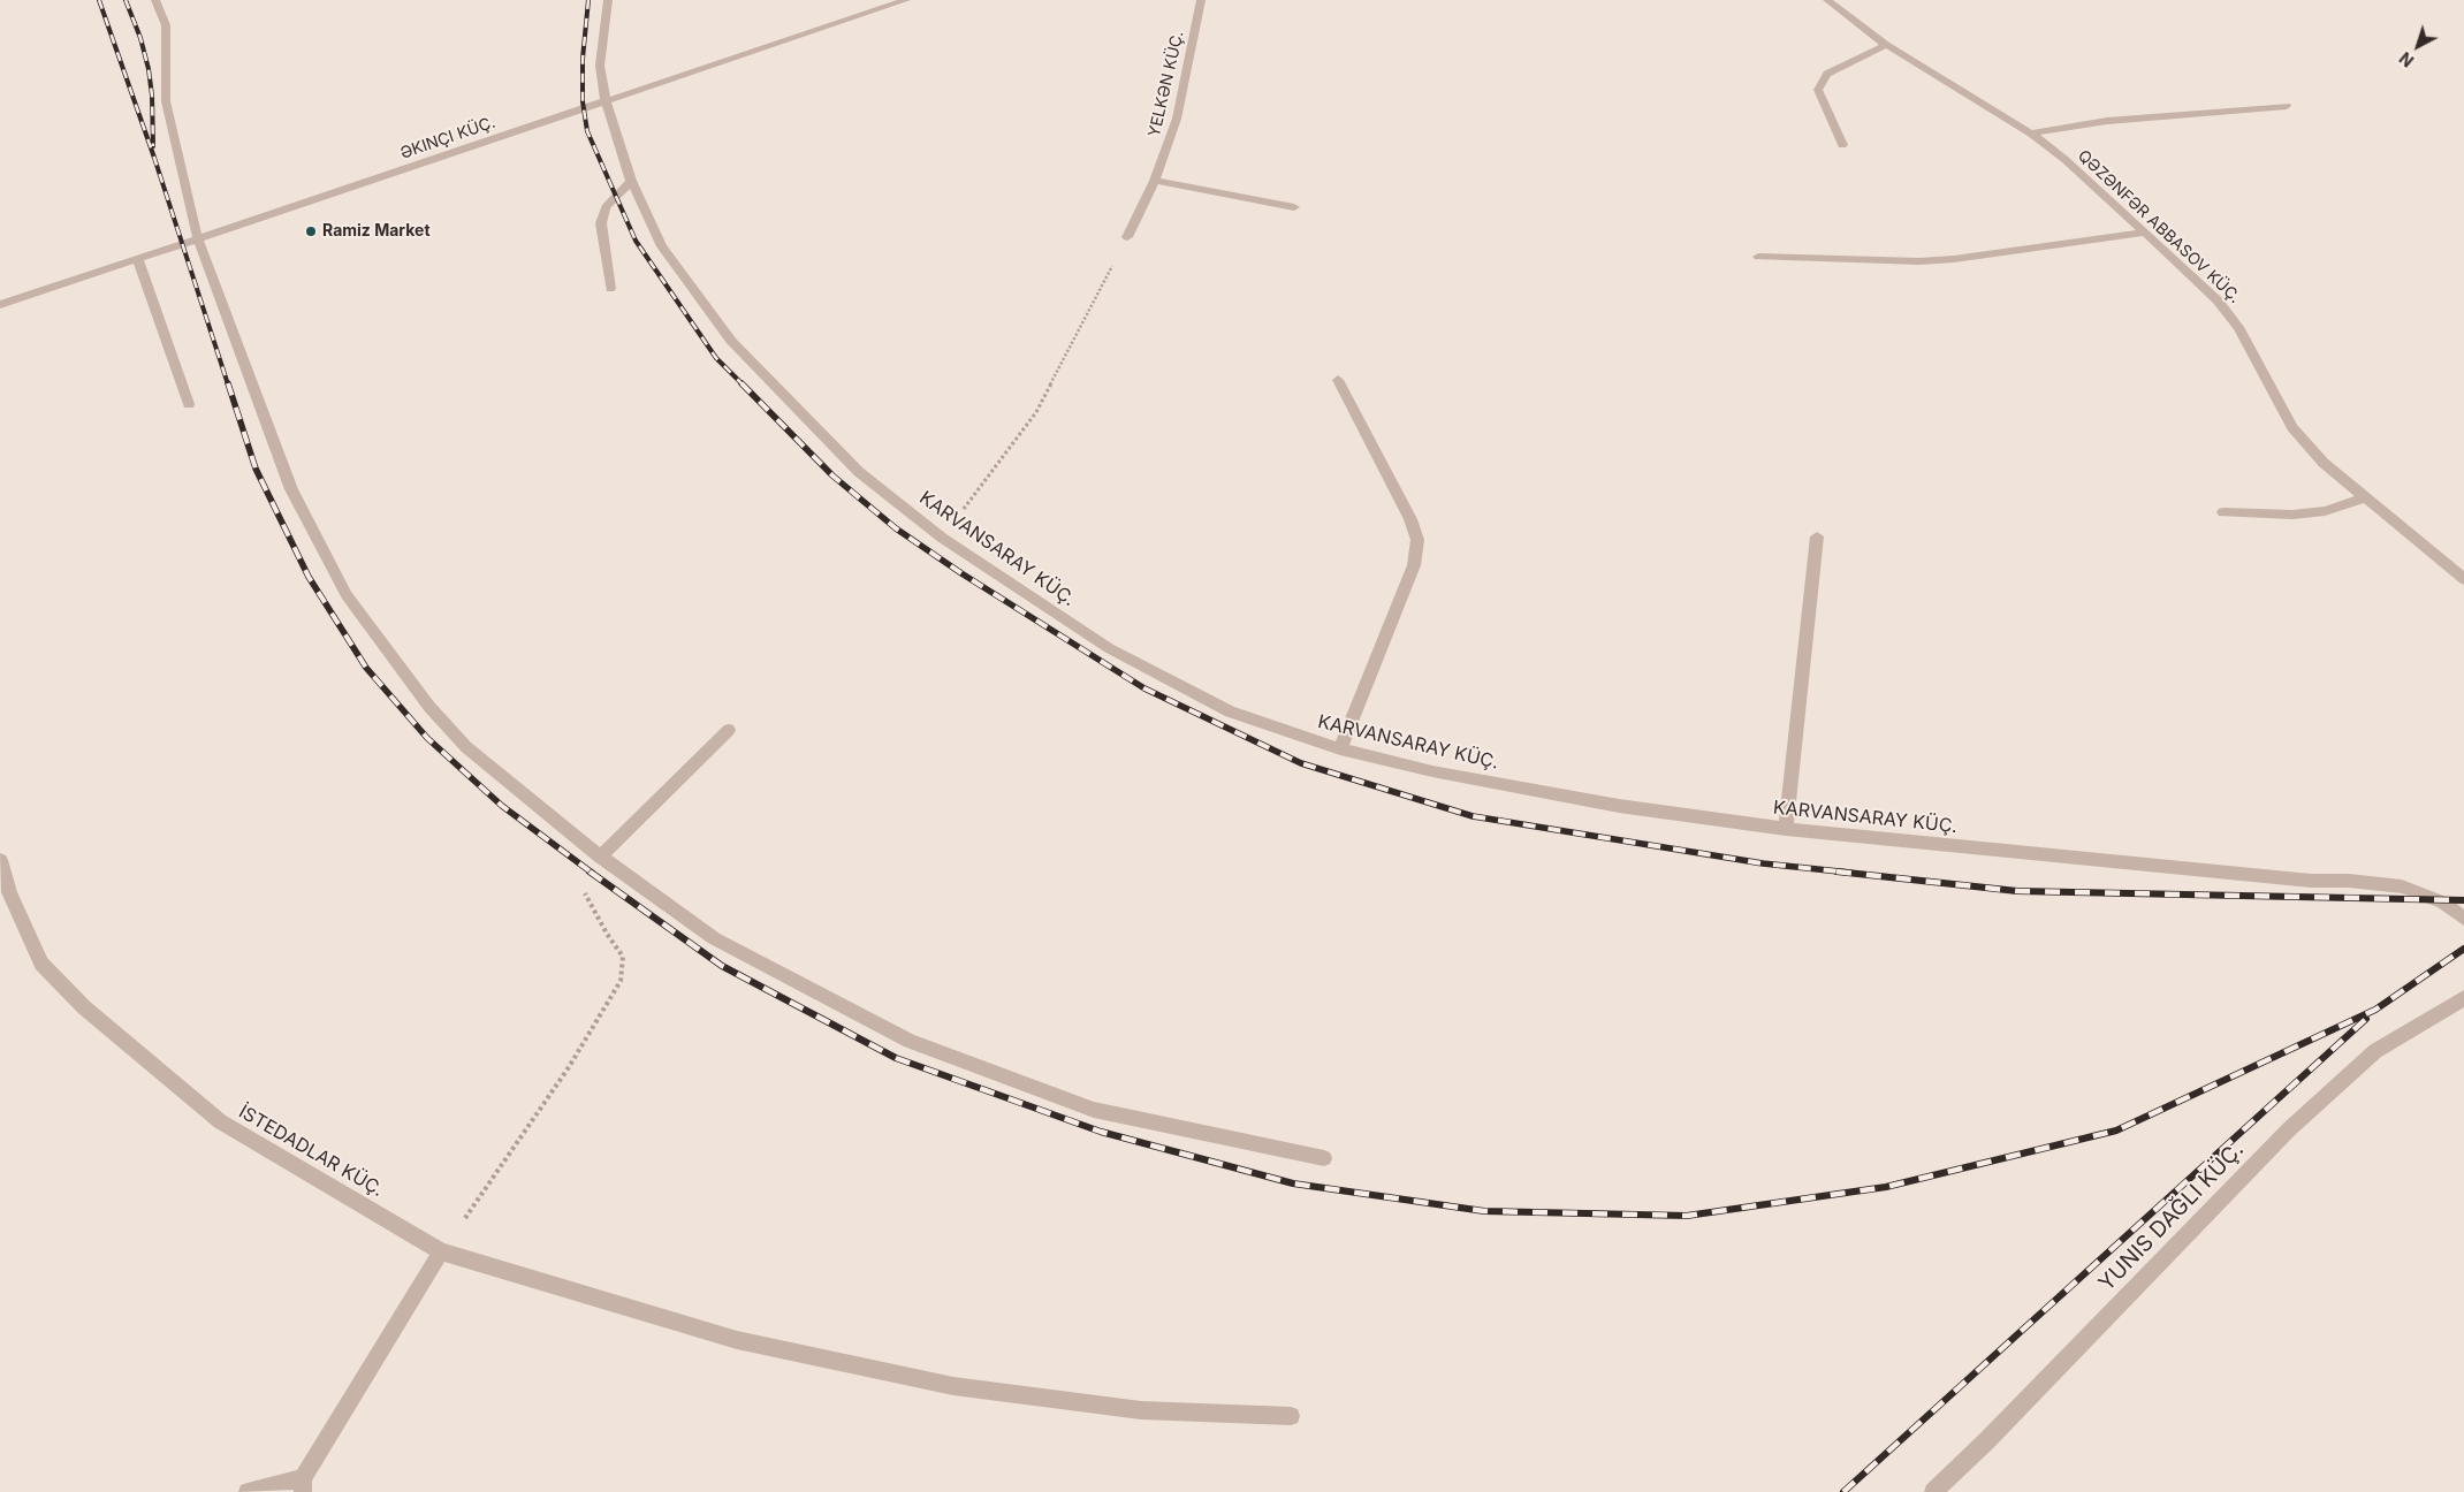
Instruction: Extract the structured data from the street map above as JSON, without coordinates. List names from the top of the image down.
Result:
{
  "streets": {
    "street": [
      "YELKƏN KÜÇ.",
      "ƏKINÇI KÜÇ.",
      "QƏZƏNFƏR ABBASOV KÜÇ.",
      "KARVANSARAY KÜÇ.",
      "İSTEDADLAR KÜÇ."
    ]
  },
  "crossings": [
    ["ƏKINÇI KÜÇ.", "KARVANSARAY KÜÇ."]
  ],
  "places": ["Ramiz Market"],
  "north": "bottom left"
}
